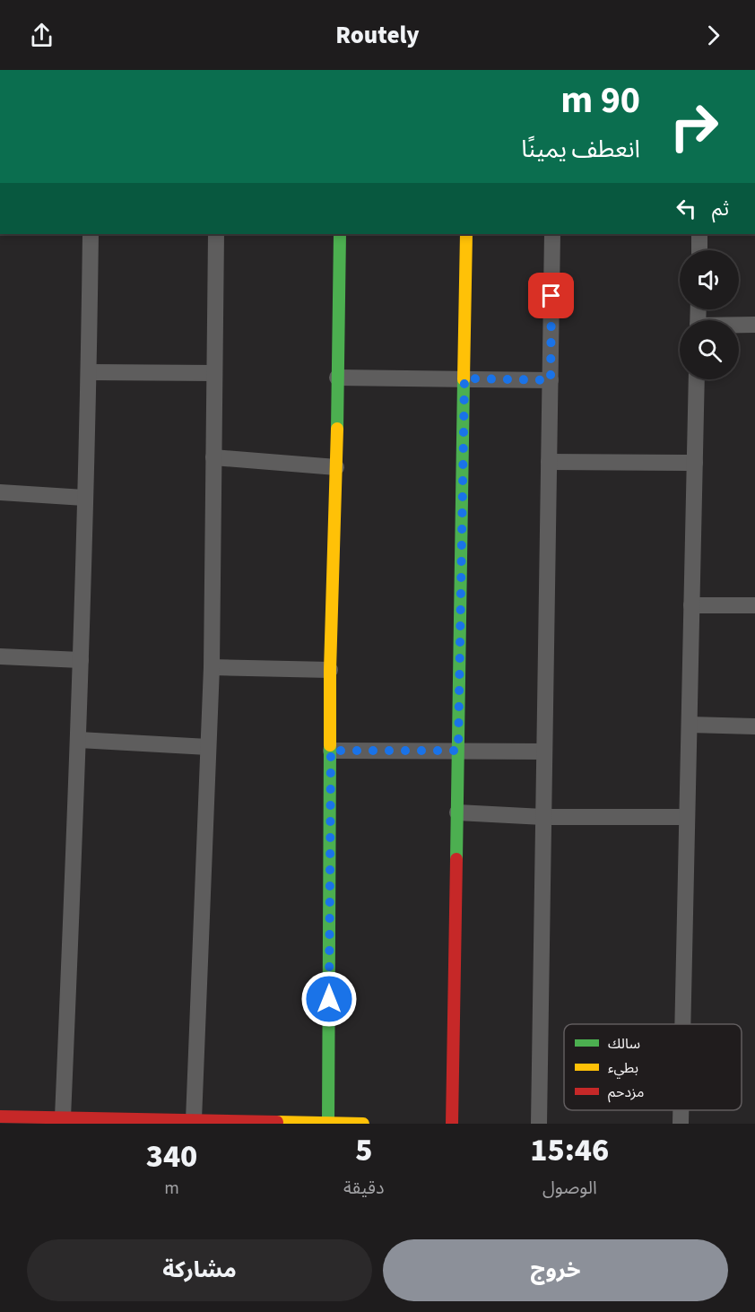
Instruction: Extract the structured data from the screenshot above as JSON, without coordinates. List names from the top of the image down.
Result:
{
  "legend": ["سالك", "بطيء", "مزدحم"],
  "page": {
    "header": "Routely",
    "turn": ["90 m", "انعطف يمينًا"],
    "then": "ثم",
    "eta": [
      "15:46",
      "الوصول",
      "5",
      "دقيقة",
      "340",
      "m"
    ],
    "buttons": ["خروج", "مشاركة"]
  }
}
